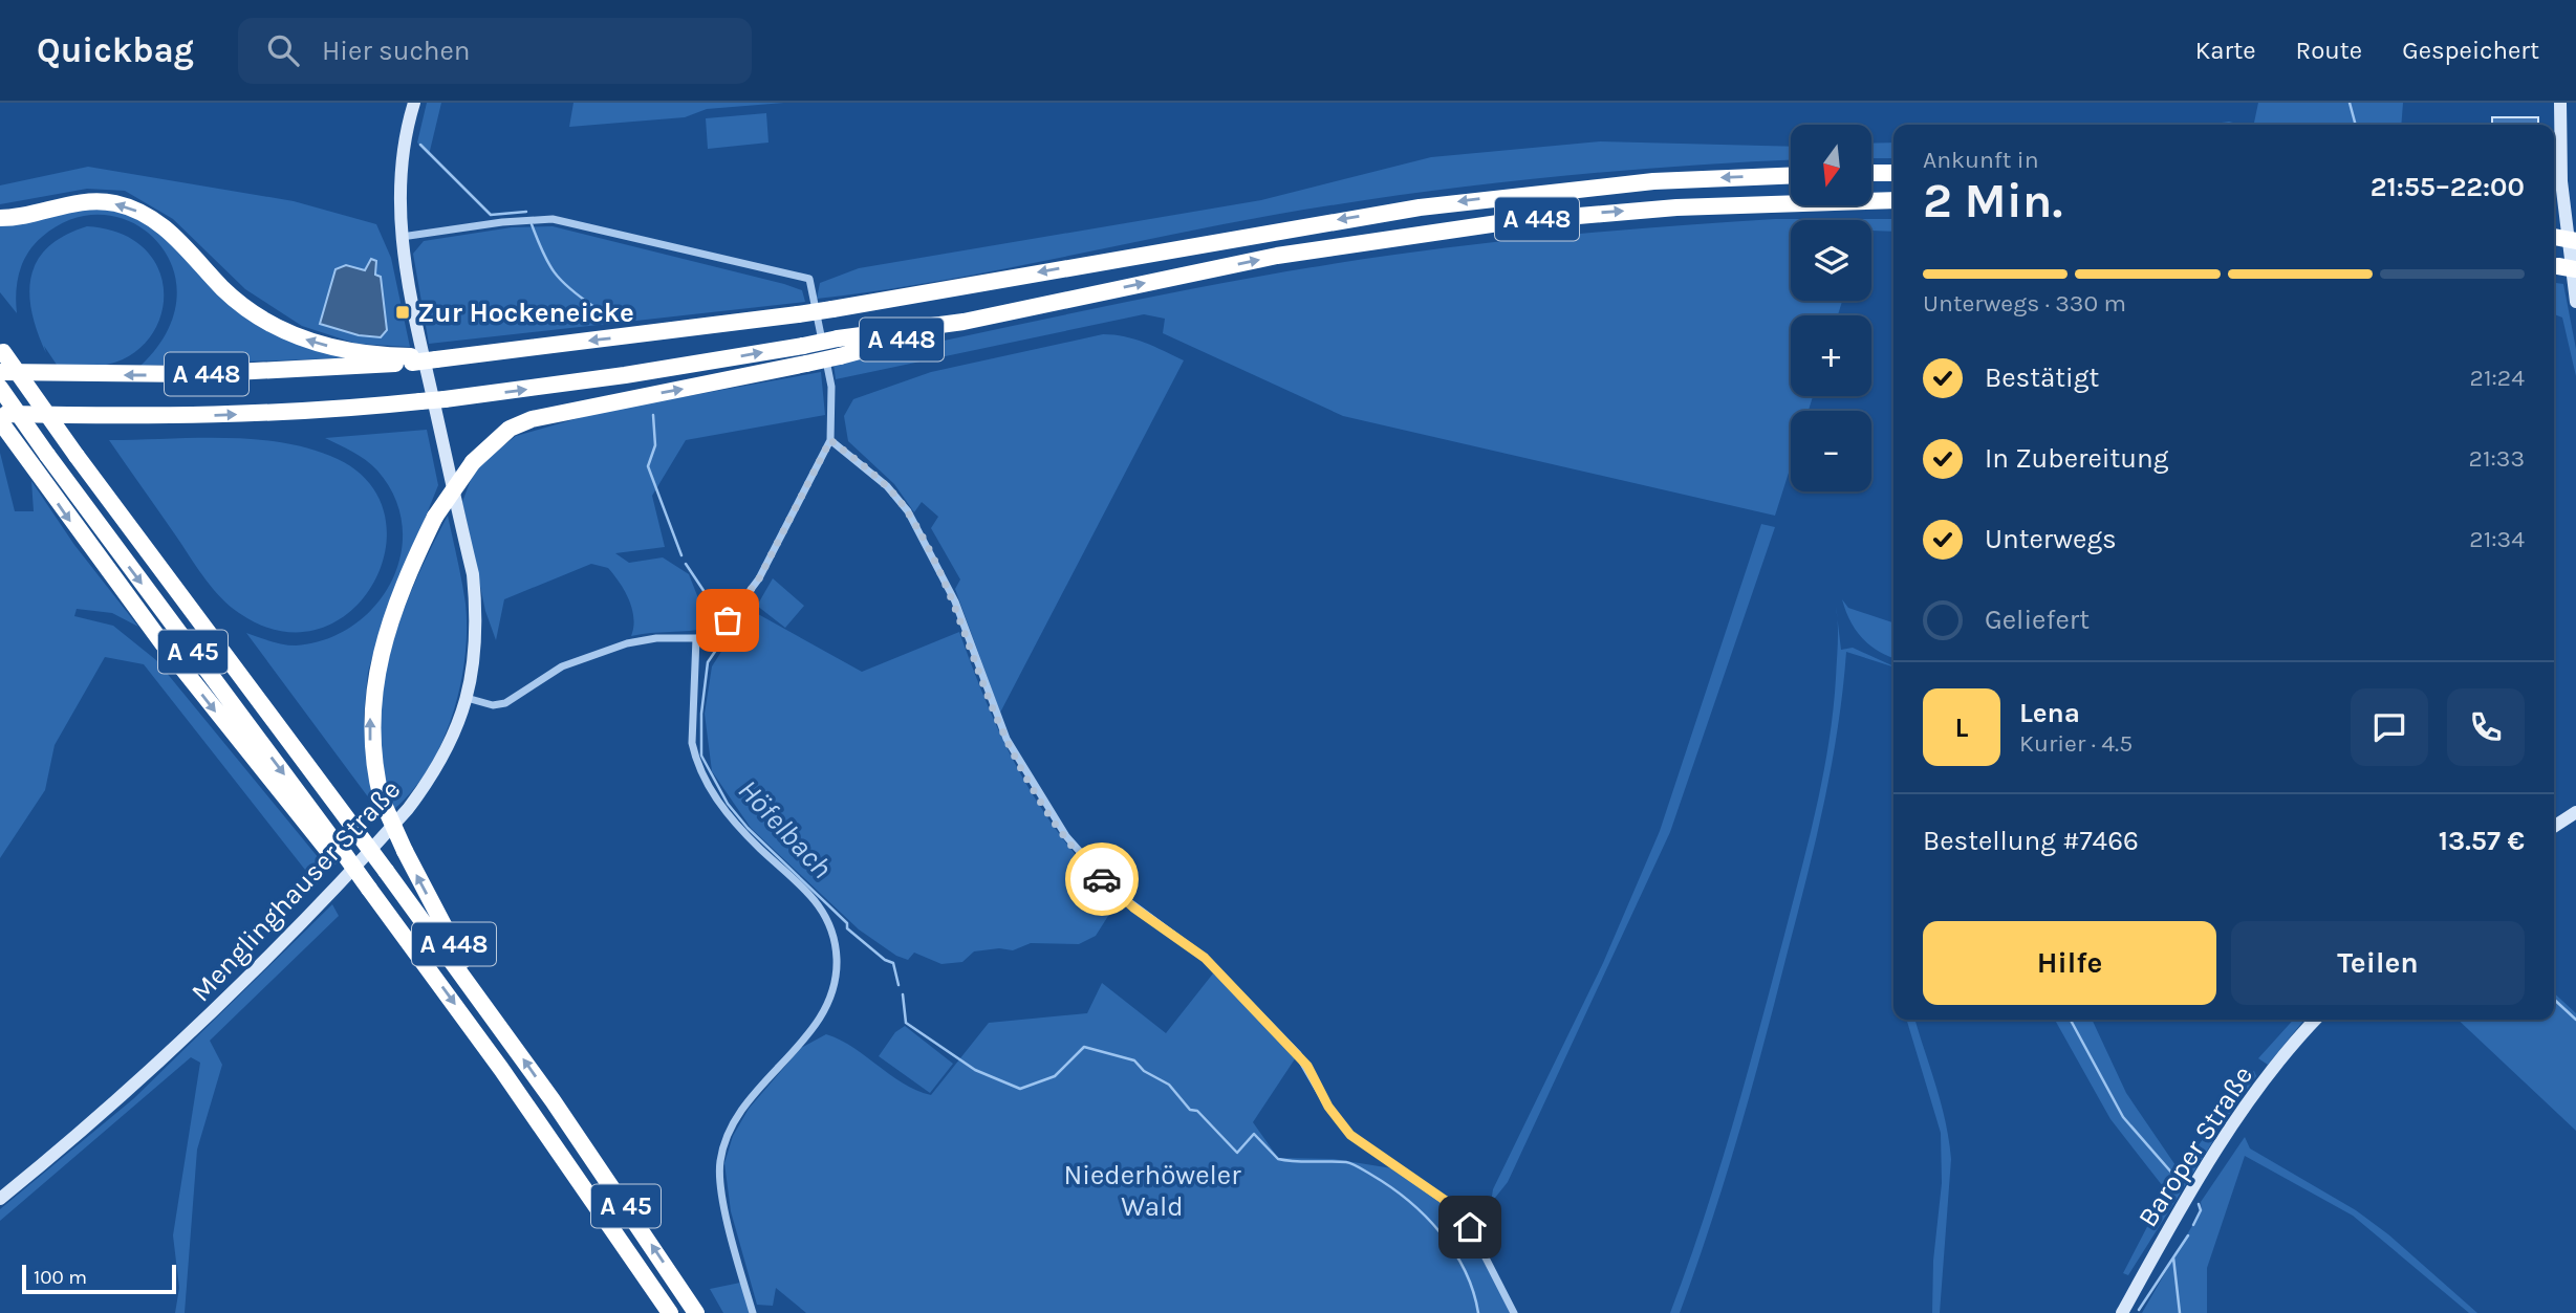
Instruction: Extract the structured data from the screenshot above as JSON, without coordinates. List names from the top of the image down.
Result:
{
  "streets": {
    "highway": ["A 448", "A 45"],
    "street": ["Menglinghauser Straße", "Baroper Straße"]
  },
  "crossings": [
    ["A 448", "A 45"]
  ],
  "water": ["Höfelbach"],
  "parks": ["Niederhöweler Wald"],
  "places": {
    "transit": ["Zur Hockeneicke"]
  },
  "scale_bar": "100 m",
  "north": "bottom",
  "page": {
    "header": "Quickbag",
    "search": "Hier suchen",
    "nav": ["Karte", "Route", "Gespeichert"],
    "map_buttons": ["+", "−"],
    "heading": ["2 Min.", "Ankunft in", "21:55–22:00"],
    "panel": [
      "Lena",
      "Kurier · 4.5",
      "Bestellung #7466",
      "13.57 €"
    ],
    "bar": "Unterwegs · 330 m",
    "list": [
      ["Bestätigt", "21:24"],
      ["In Zubereitung", "21:33"],
      ["Unterwegs", "21:34"],
      "Geliefert"
    ],
    "round": "L",
    "buttons": ["Hilfe", "Teilen"],
    "scale": "100 m"
  }
}
